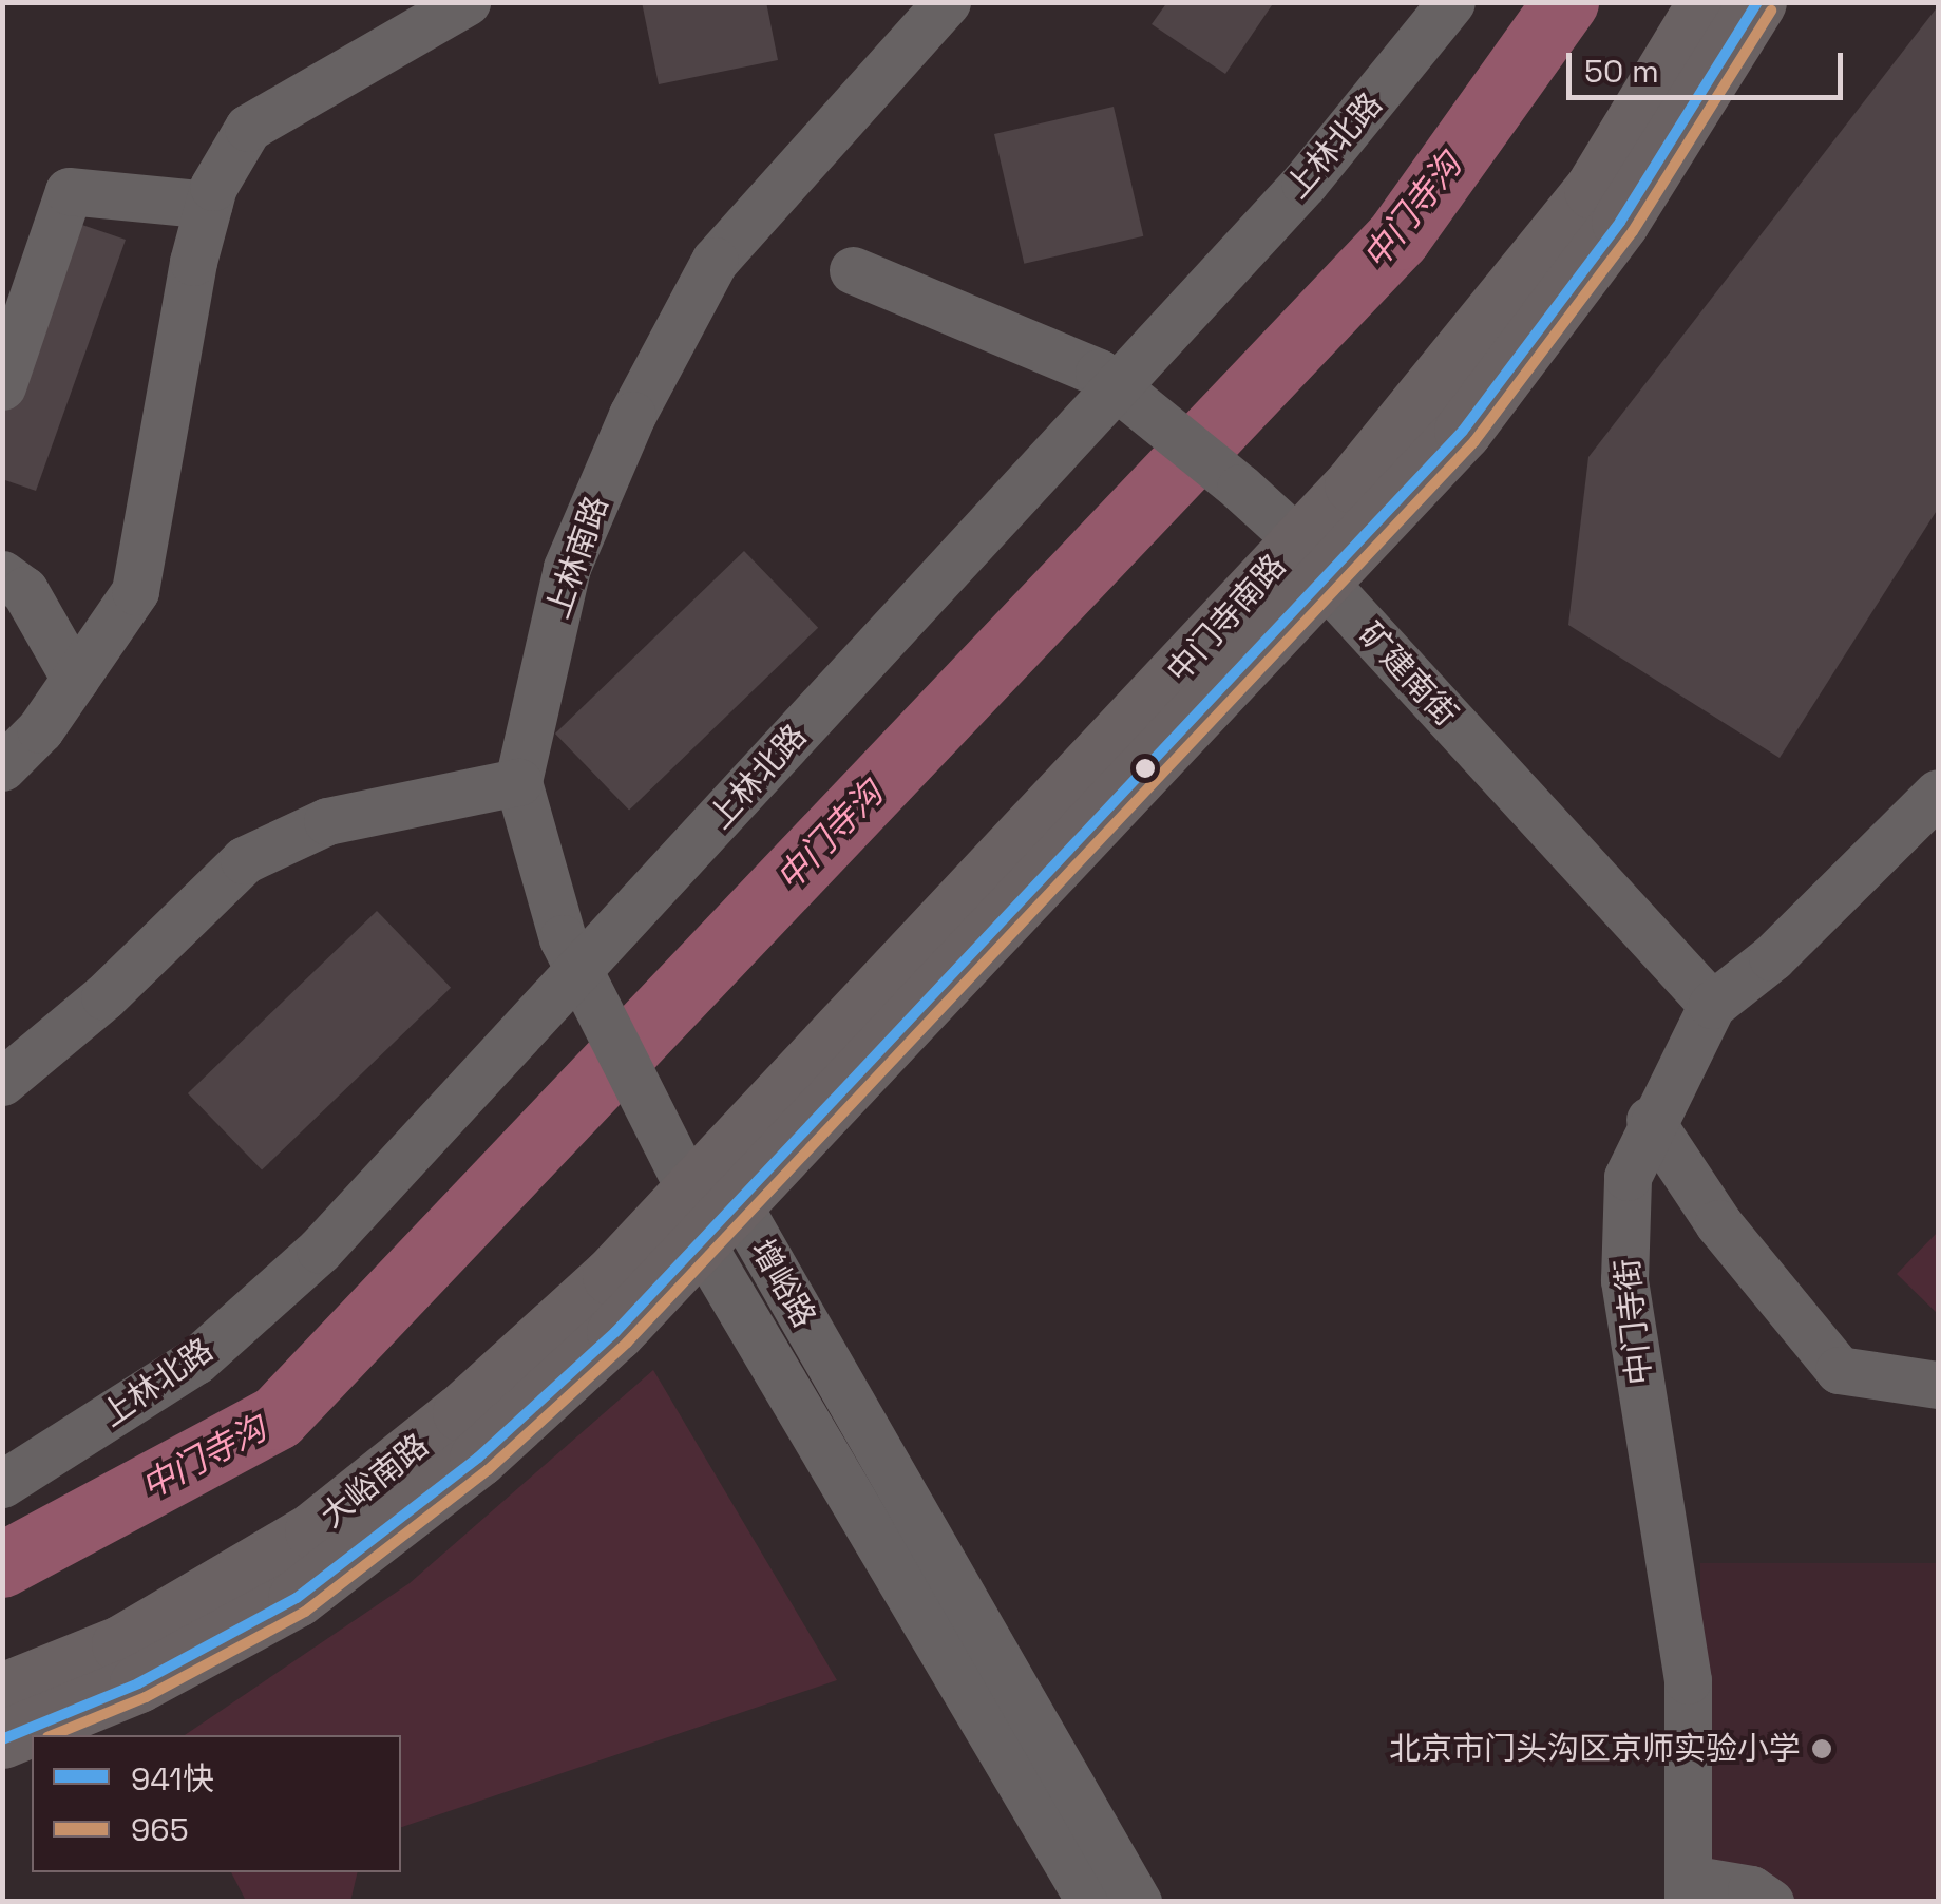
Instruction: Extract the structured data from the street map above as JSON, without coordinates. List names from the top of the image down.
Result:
{
  "streets": {
    "main road": ["中门寺南路", "大峪南路"],
    "street": [
      "上林北路",
      "上林南路",
      "矿建南街",
      "增峪路",
      "中门寺街"
    ]
  },
  "crossings": [
    ["上林北路", "上林南路"],
    ["上林北路", "矿建南街"],
    ["上林南路", "中门寺南路"],
    ["上林南路", "增峪路"],
    ["上林南路", "大峪南路"],
    ["中门寺南路", "矿建南街"],
    ["中门寺南路", "增峪路"],
    ["中门寺南路", "大峪南路"],
    ["矿建南街", "中门寺街"],
    ["增峪路", "大峪南路"]
  ],
  "water": ["中门寺沟"],
  "places": ["北京市门头沟区京师实验小学"],
  "lines": ["transit line 941快", "transit line 965"],
  "legend": ["941快", "965"],
  "scale_bar": "50 m"
}
